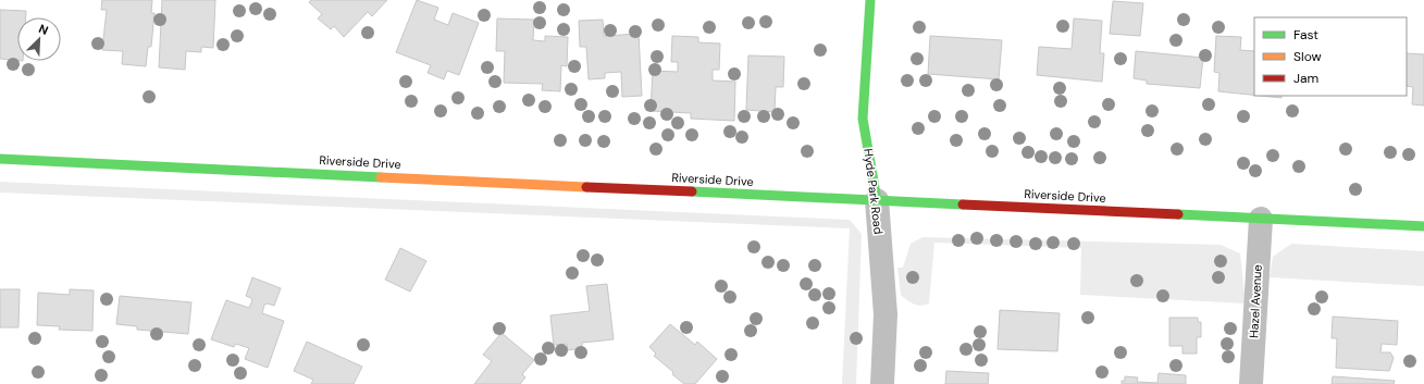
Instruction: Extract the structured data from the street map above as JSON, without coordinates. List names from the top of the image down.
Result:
{
  "streets": {
    "main road": ["Riverside Drive", "Hyde Park Road"],
    "street": ["Hazel Avenue"]
  },
  "crossings": [
    ["Riverside Drive", "Hyde Park Road"],
    ["Riverside Drive", "Hazel Avenue"]
  ],
  "legend": ["Fast", "Slow", "Jam"],
  "north": "top right"
}
